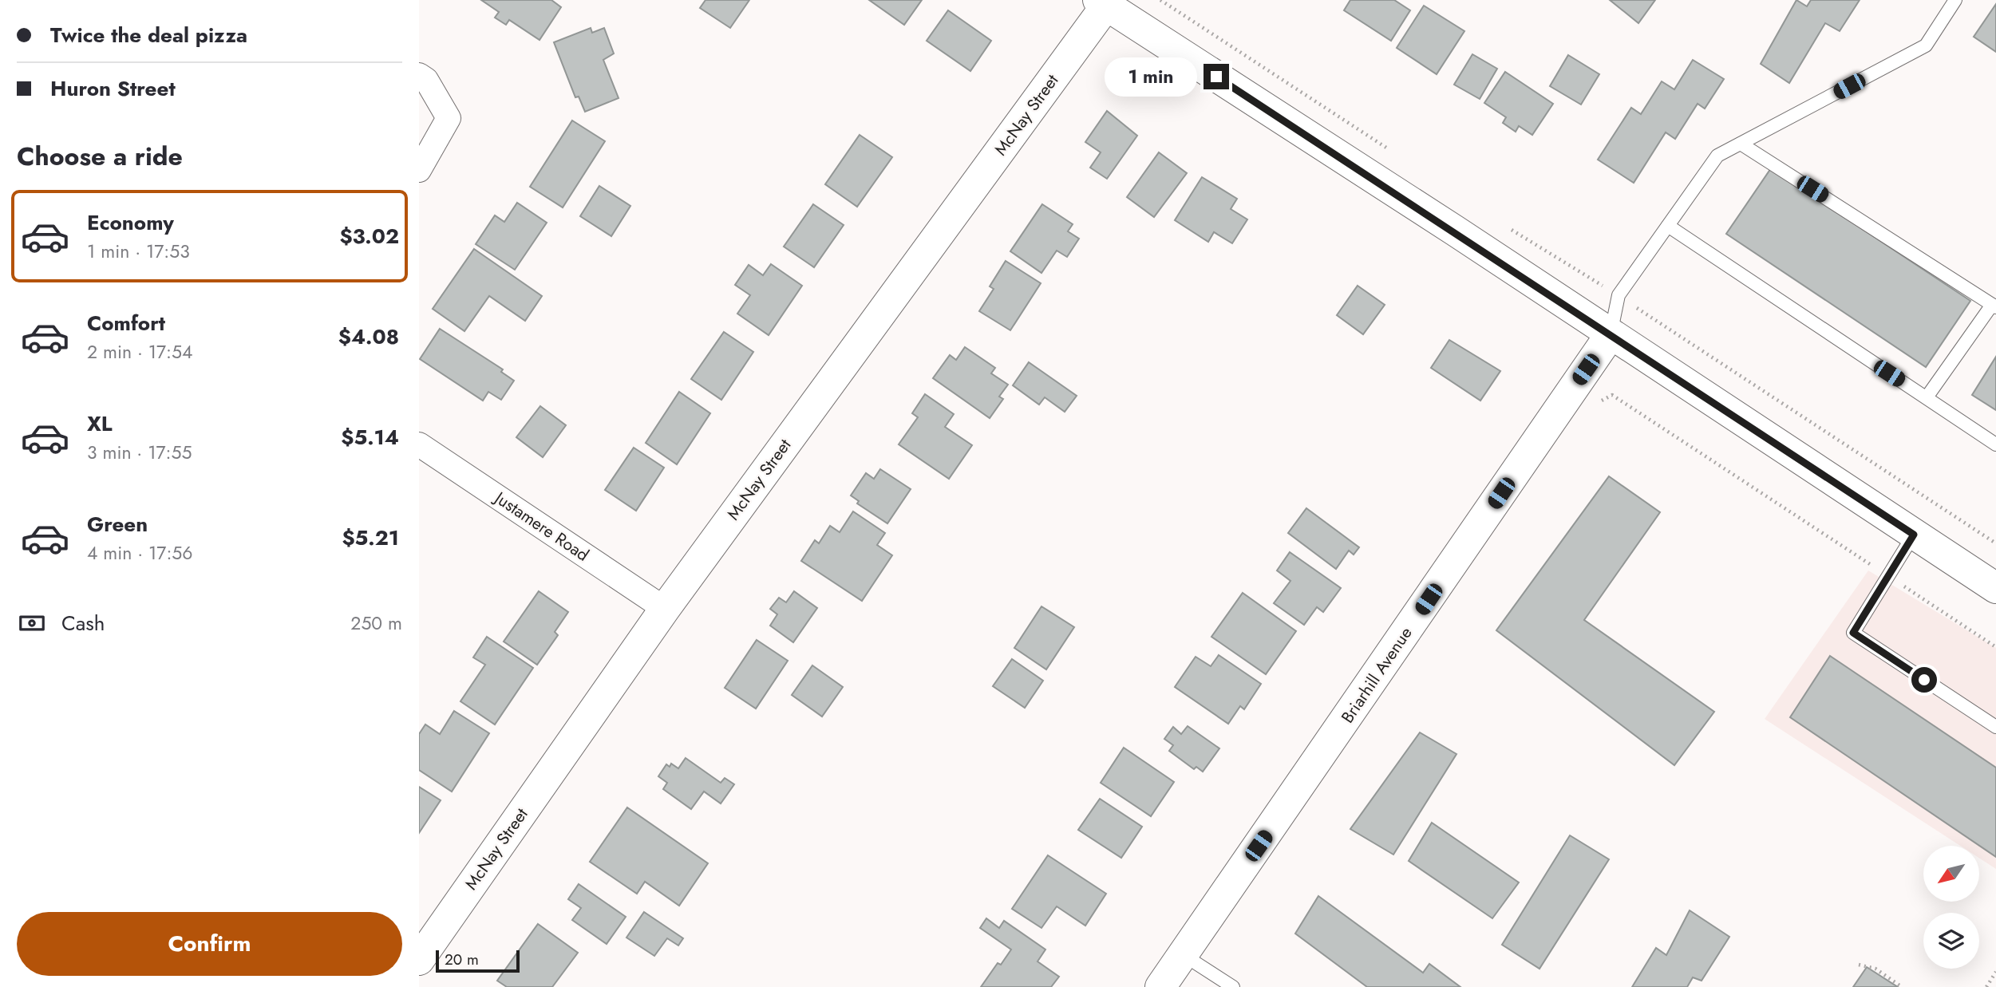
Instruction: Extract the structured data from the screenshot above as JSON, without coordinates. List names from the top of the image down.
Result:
{
  "streets": {
    "street": ["McNay Street", "Justamere Road", "Briarhill Avenue"]
  },
  "crossings": [
    ["McNay Street", "Justamere Road"]
  ],
  "scale_bar": "20 m",
  "north": "bottom left",
  "page": {
    "banner": ["Twice the deal pizza", "Huron Street"],
    "bubble": "1 min",
    "heading": "Choose a ride",
    "list": [
      {
        "name": "Economy",
        "note": "1 min · 17:53",
        "value": "$3.02"
      },
      {
        "name": "Comfort",
        "note": "2 min · 17:54",
        "value": "$4.08"
      },
      {
        "name": "XL",
        "note": "3 min · 17:55",
        "value": "$5.14"
      },
      {
        "name": "Green",
        "note": "4 min · 17:56",
        "value": "$5.21"
      }
    ],
    "pay": ["Cash", "250 m"],
    "buttons": "Confirm",
    "scale": "20 m"
  }
}
